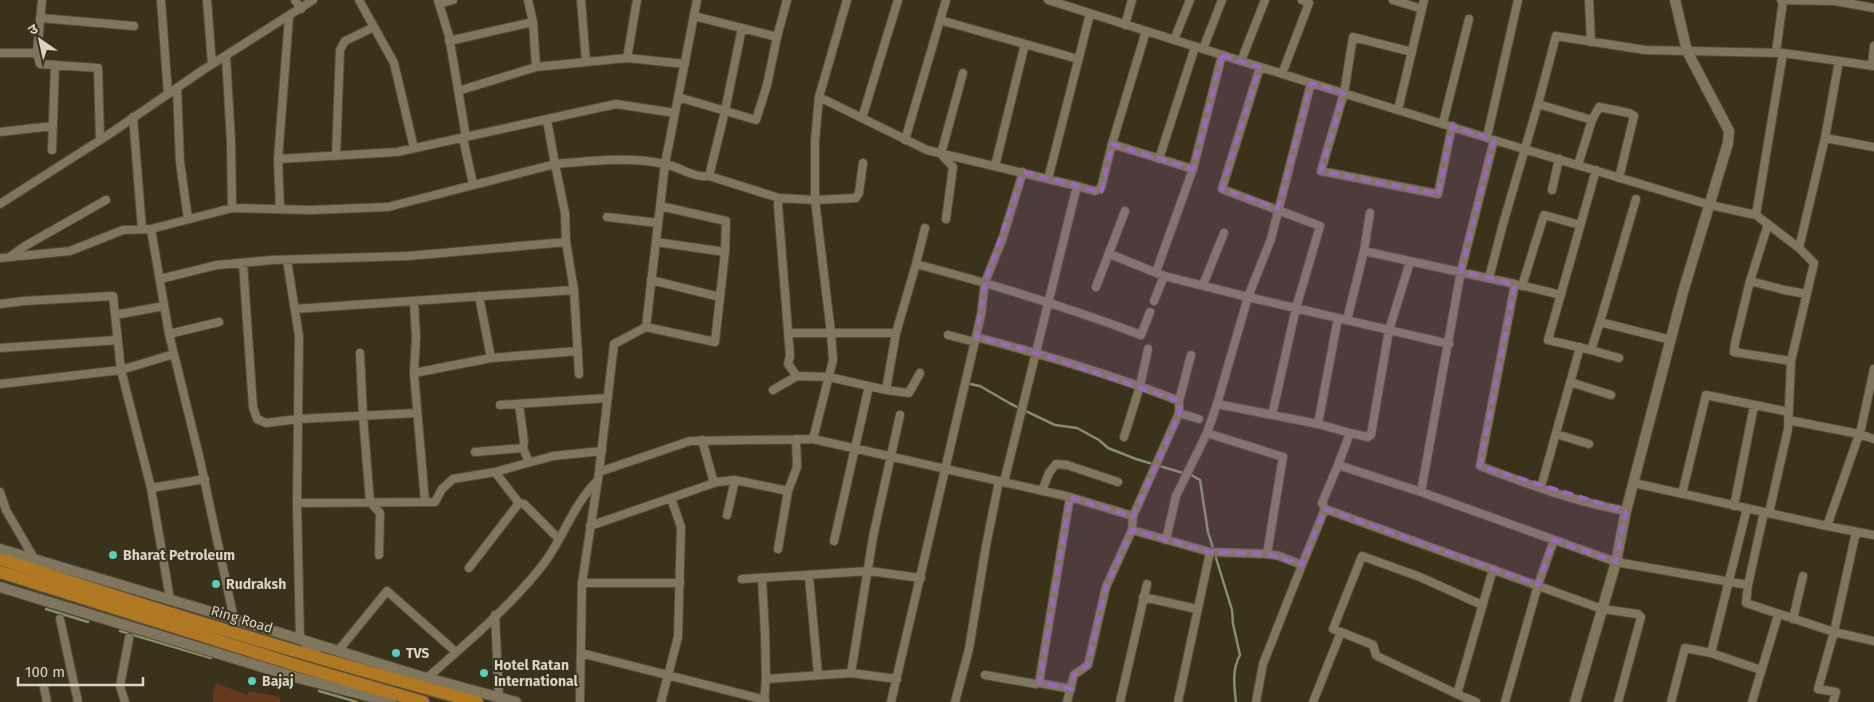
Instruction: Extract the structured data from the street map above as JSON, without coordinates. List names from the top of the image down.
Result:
{
  "streets": {
    "highway": ["Ring Road"]
  },
  "places": [
    "Bharat Petroleum",
    "Rudraksh",
    "TVS",
    "Hotel Ratan International",
    "Bajaj"
  ],
  "scale_bar": "100 m",
  "north": "top left"
}
